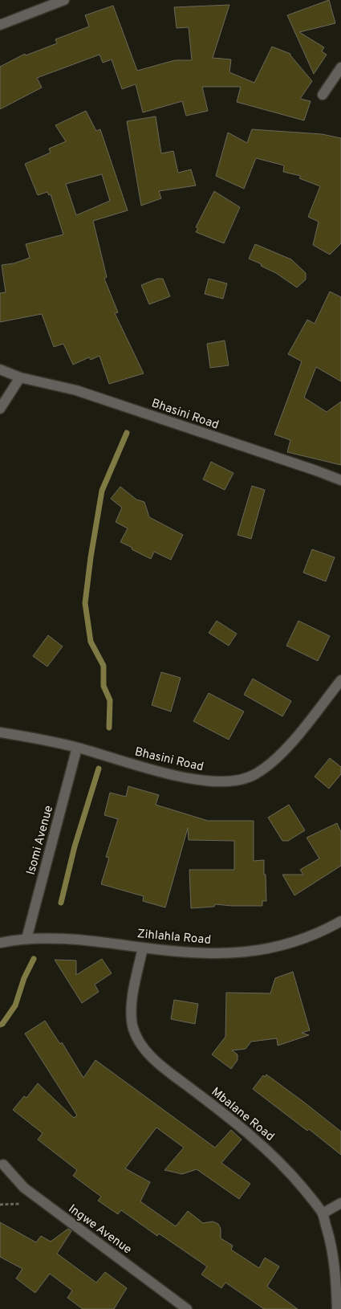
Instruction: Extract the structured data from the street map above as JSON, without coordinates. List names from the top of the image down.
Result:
{
  "streets": {
    "street": [
      "Bhasini Road",
      "Isomi Avenue",
      "Zihlahla Road",
      "Mbalane Road",
      "Ingwe Avenue"
    ]
  },
  "crossings": [
    ["Bhasini Road", "Isomi Avenue"],
    ["Isomi Avenue", "Zihlahla Road"],
    ["Zihlahla Road", "Mbalane Road"]
  ]
}
